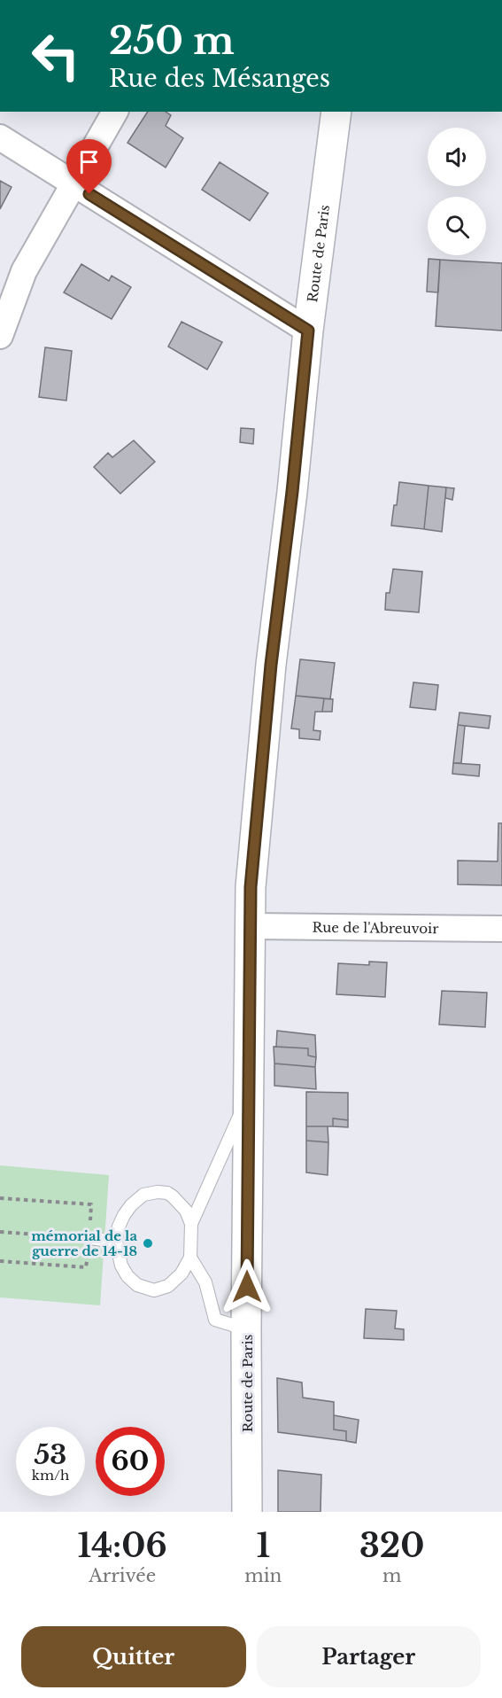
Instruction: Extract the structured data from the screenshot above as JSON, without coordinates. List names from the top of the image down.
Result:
{
  "streets": {
    "main road": ["Route de Paris"],
    "street": ["Rue de l'Abreuvoir"]
  },
  "crossings": [
    ["Route de Paris", "Rue de l'Abreuvoir"]
  ],
  "places": ["mémorial de la guerre de 14-18"],
  "page": {
    "turn": ["250 m", "Rue des Mésanges"],
    "speed": "53 km/h",
    "limit": "60",
    "eta": [
      "14:06",
      "Arrivée",
      "1",
      "min",
      "320",
      "m"
    ],
    "buttons": ["Quitter", "Partager"]
  }
}
